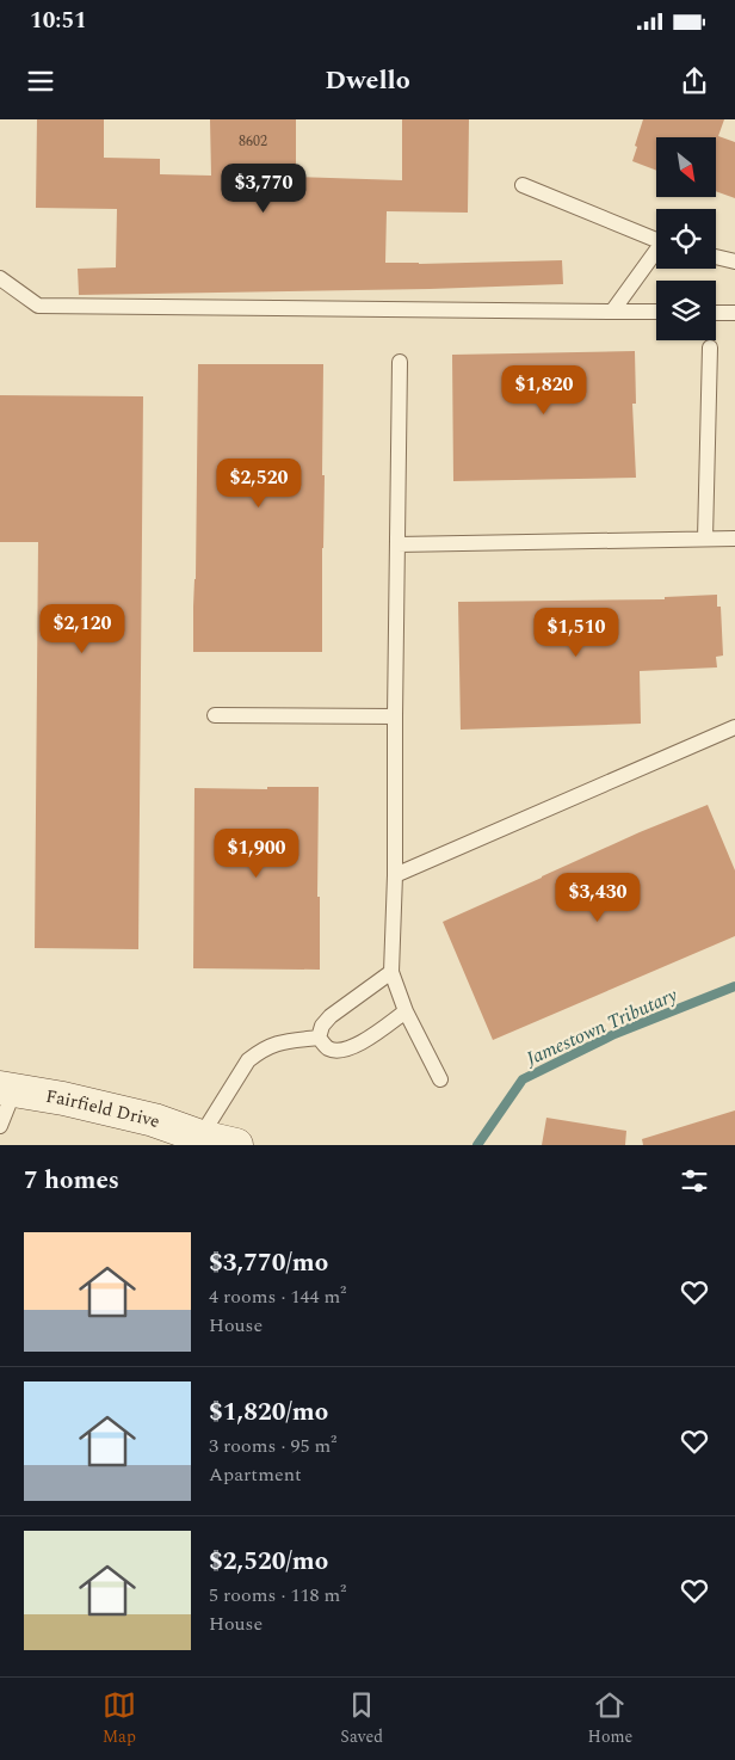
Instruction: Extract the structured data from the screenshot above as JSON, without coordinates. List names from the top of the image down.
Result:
{
  "streets": {
    "street": ["Fairfield Drive"]
  },
  "water": ["Jamestown Tributary"],
  "house_numbers": ["8602"],
  "north": "bottom right",
  "page": {
    "status": "10:51",
    "header": "Dwello",
    "price": [
      "$3,770",
      "$1,820",
      "$2,520",
      "$2,120",
      "$1,510",
      "$1,900",
      "$3,430"
    ],
    "heading": "7 homes",
    "list": [
      {
        "name": "$3,770/mo",
        "note": "4 rooms · 144 m² · House"
      },
      {
        "name": "$1,820/mo",
        "note": "3 rooms · 95 m² · Apartment"
      },
      {
        "name": "$2,520/mo",
        "note": "5 rooms · 118 m² · House"
      }
    ],
    "tabs": ["Map", "Saved", "Home"]
  }
}
